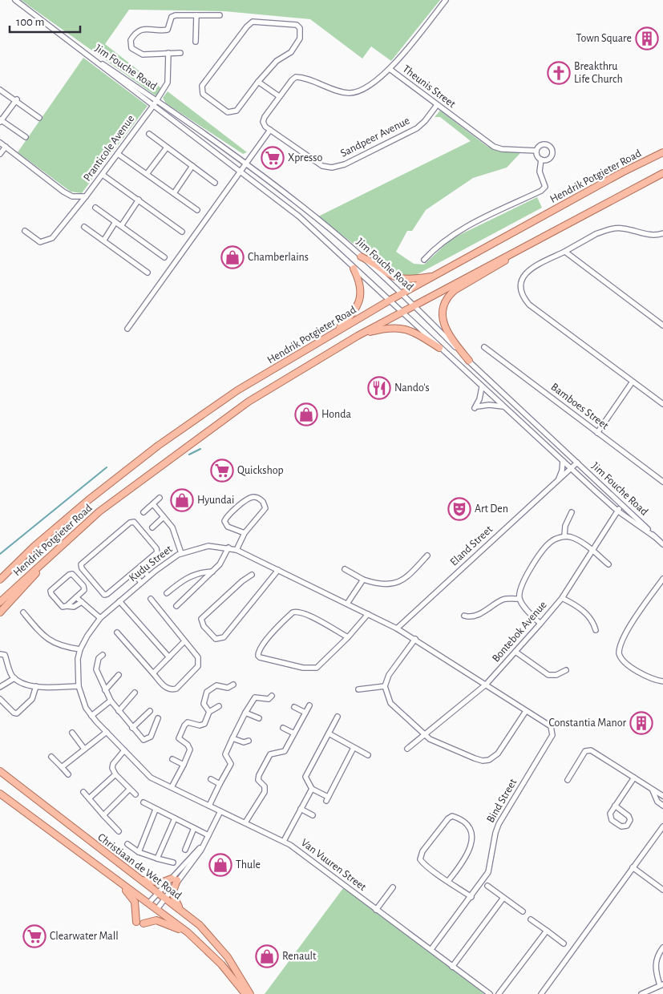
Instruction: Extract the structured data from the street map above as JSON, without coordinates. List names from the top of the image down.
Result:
{
  "streets": {
    "main road": ["Hendrik Potgieter Road", "Christiaan de Wet Road"],
    "street": [
      "Jim Fouche Road",
      "Theunis Street",
      "Sandpeer Avenue",
      "Pranticole Avenue",
      "Bamboes Street",
      "Eland Street",
      "Kudu Street",
      "Bontebok Avenue",
      "Bind Street",
      "Van Vuuren Street"
    ]
  },
  "crossings": [
    ["Jim Fouche Road", "Pranticole Avenue"],
    ["Jim Fouche Road", "Hendrik Potgieter Road"],
    ["Jim Fouche Road", "Eland Street"],
    ["Jim Fouche Road", "Bontebok Avenue"],
    ["Theunis Street", "Sandpeer Avenue"],
    ["Eland Street", "Kudu Street"],
    ["Kudu Street", "Bontebok Avenue"],
    ["Kudu Street", "Bind Street"],
    ["Kudu Street", "Van Vuuren Street"],
    ["Bind Street", "Van Vuuren Street"]
  ],
  "places": {
    "building": ["Town Square", "Constantia Manor"],
    "church": ["Breakthru Life Church"],
    "supermarket": ["Xpresso", "Quickshop", "Clearwater Mall"],
    "shop": [
      "Chamberlains",
      "Honda",
      "Hyundai",
      "Thule",
      "Renault"
    ],
    "restaurant": ["Nando's"],
    "theatre": ["Art Den"]
  },
  "scale_bar": "100 m"
}
